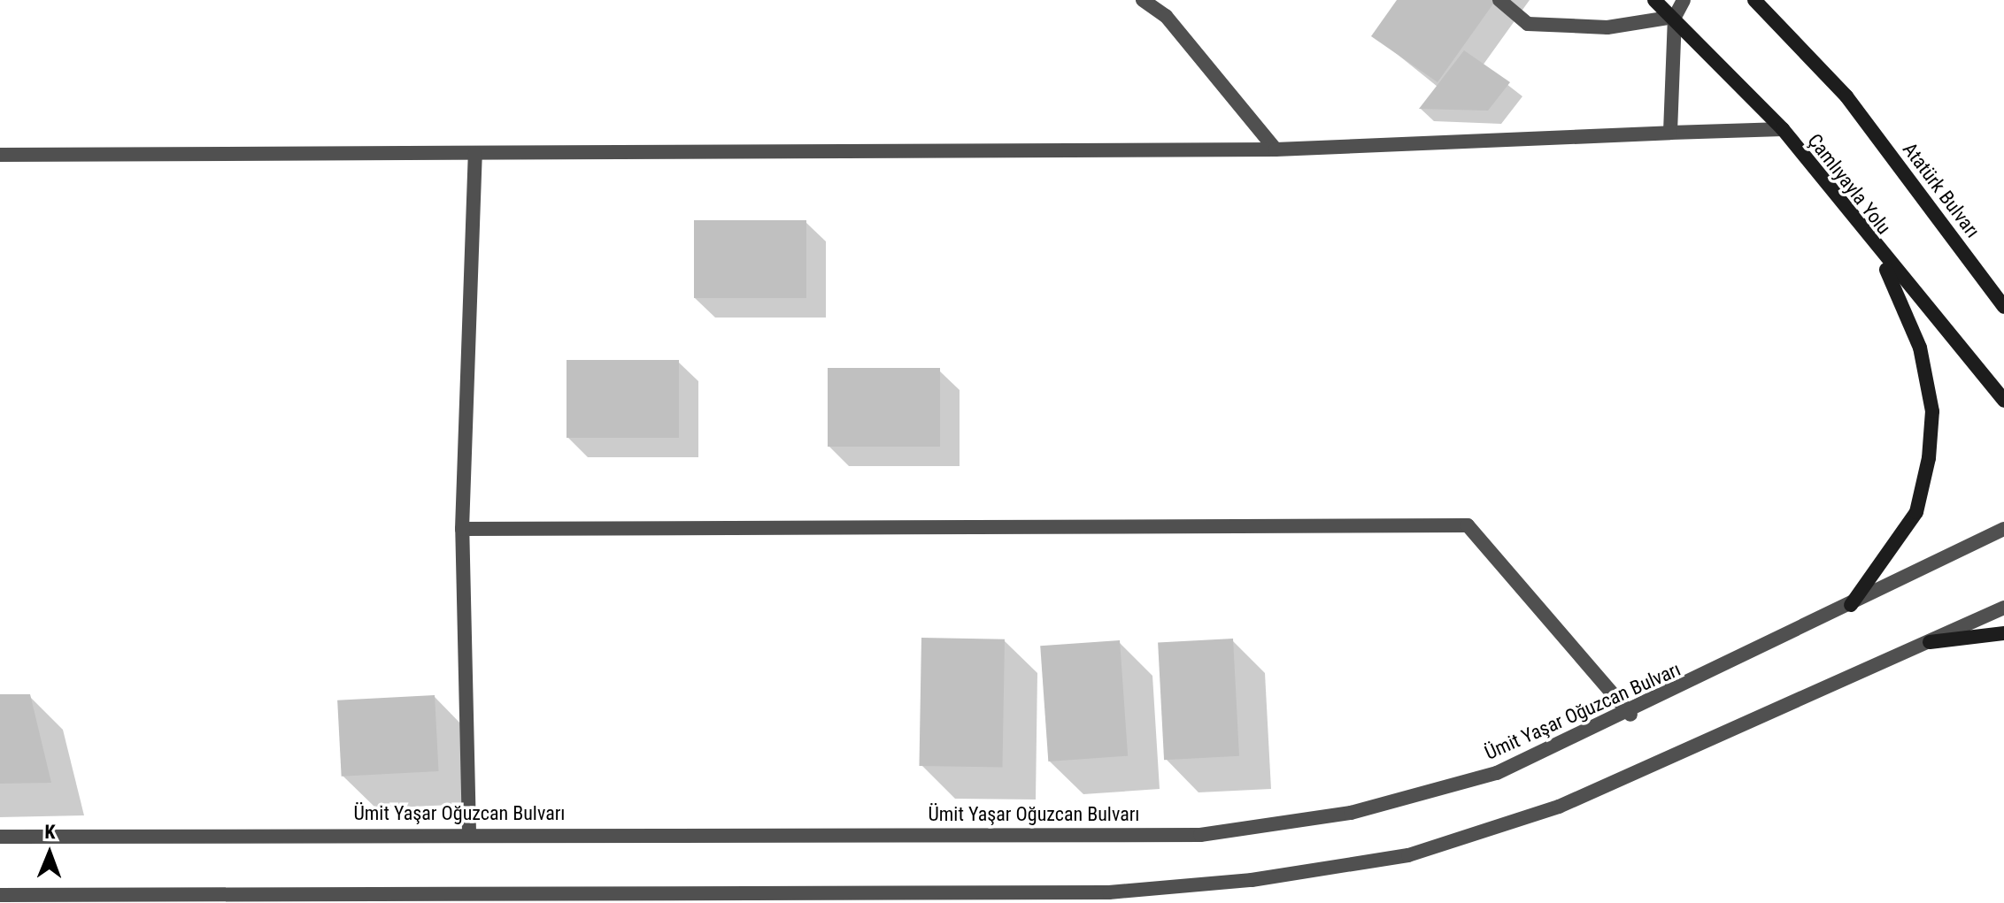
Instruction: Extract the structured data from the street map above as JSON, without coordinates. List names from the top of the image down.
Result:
{
  "streets": {
    "main road": ["Çamlıyayla Yolu", "Atatürk Bulvarı"],
    "street": ["Ümit Yaşar Oğuzcan Bulvarı"]
  },
  "north": "top"
}
